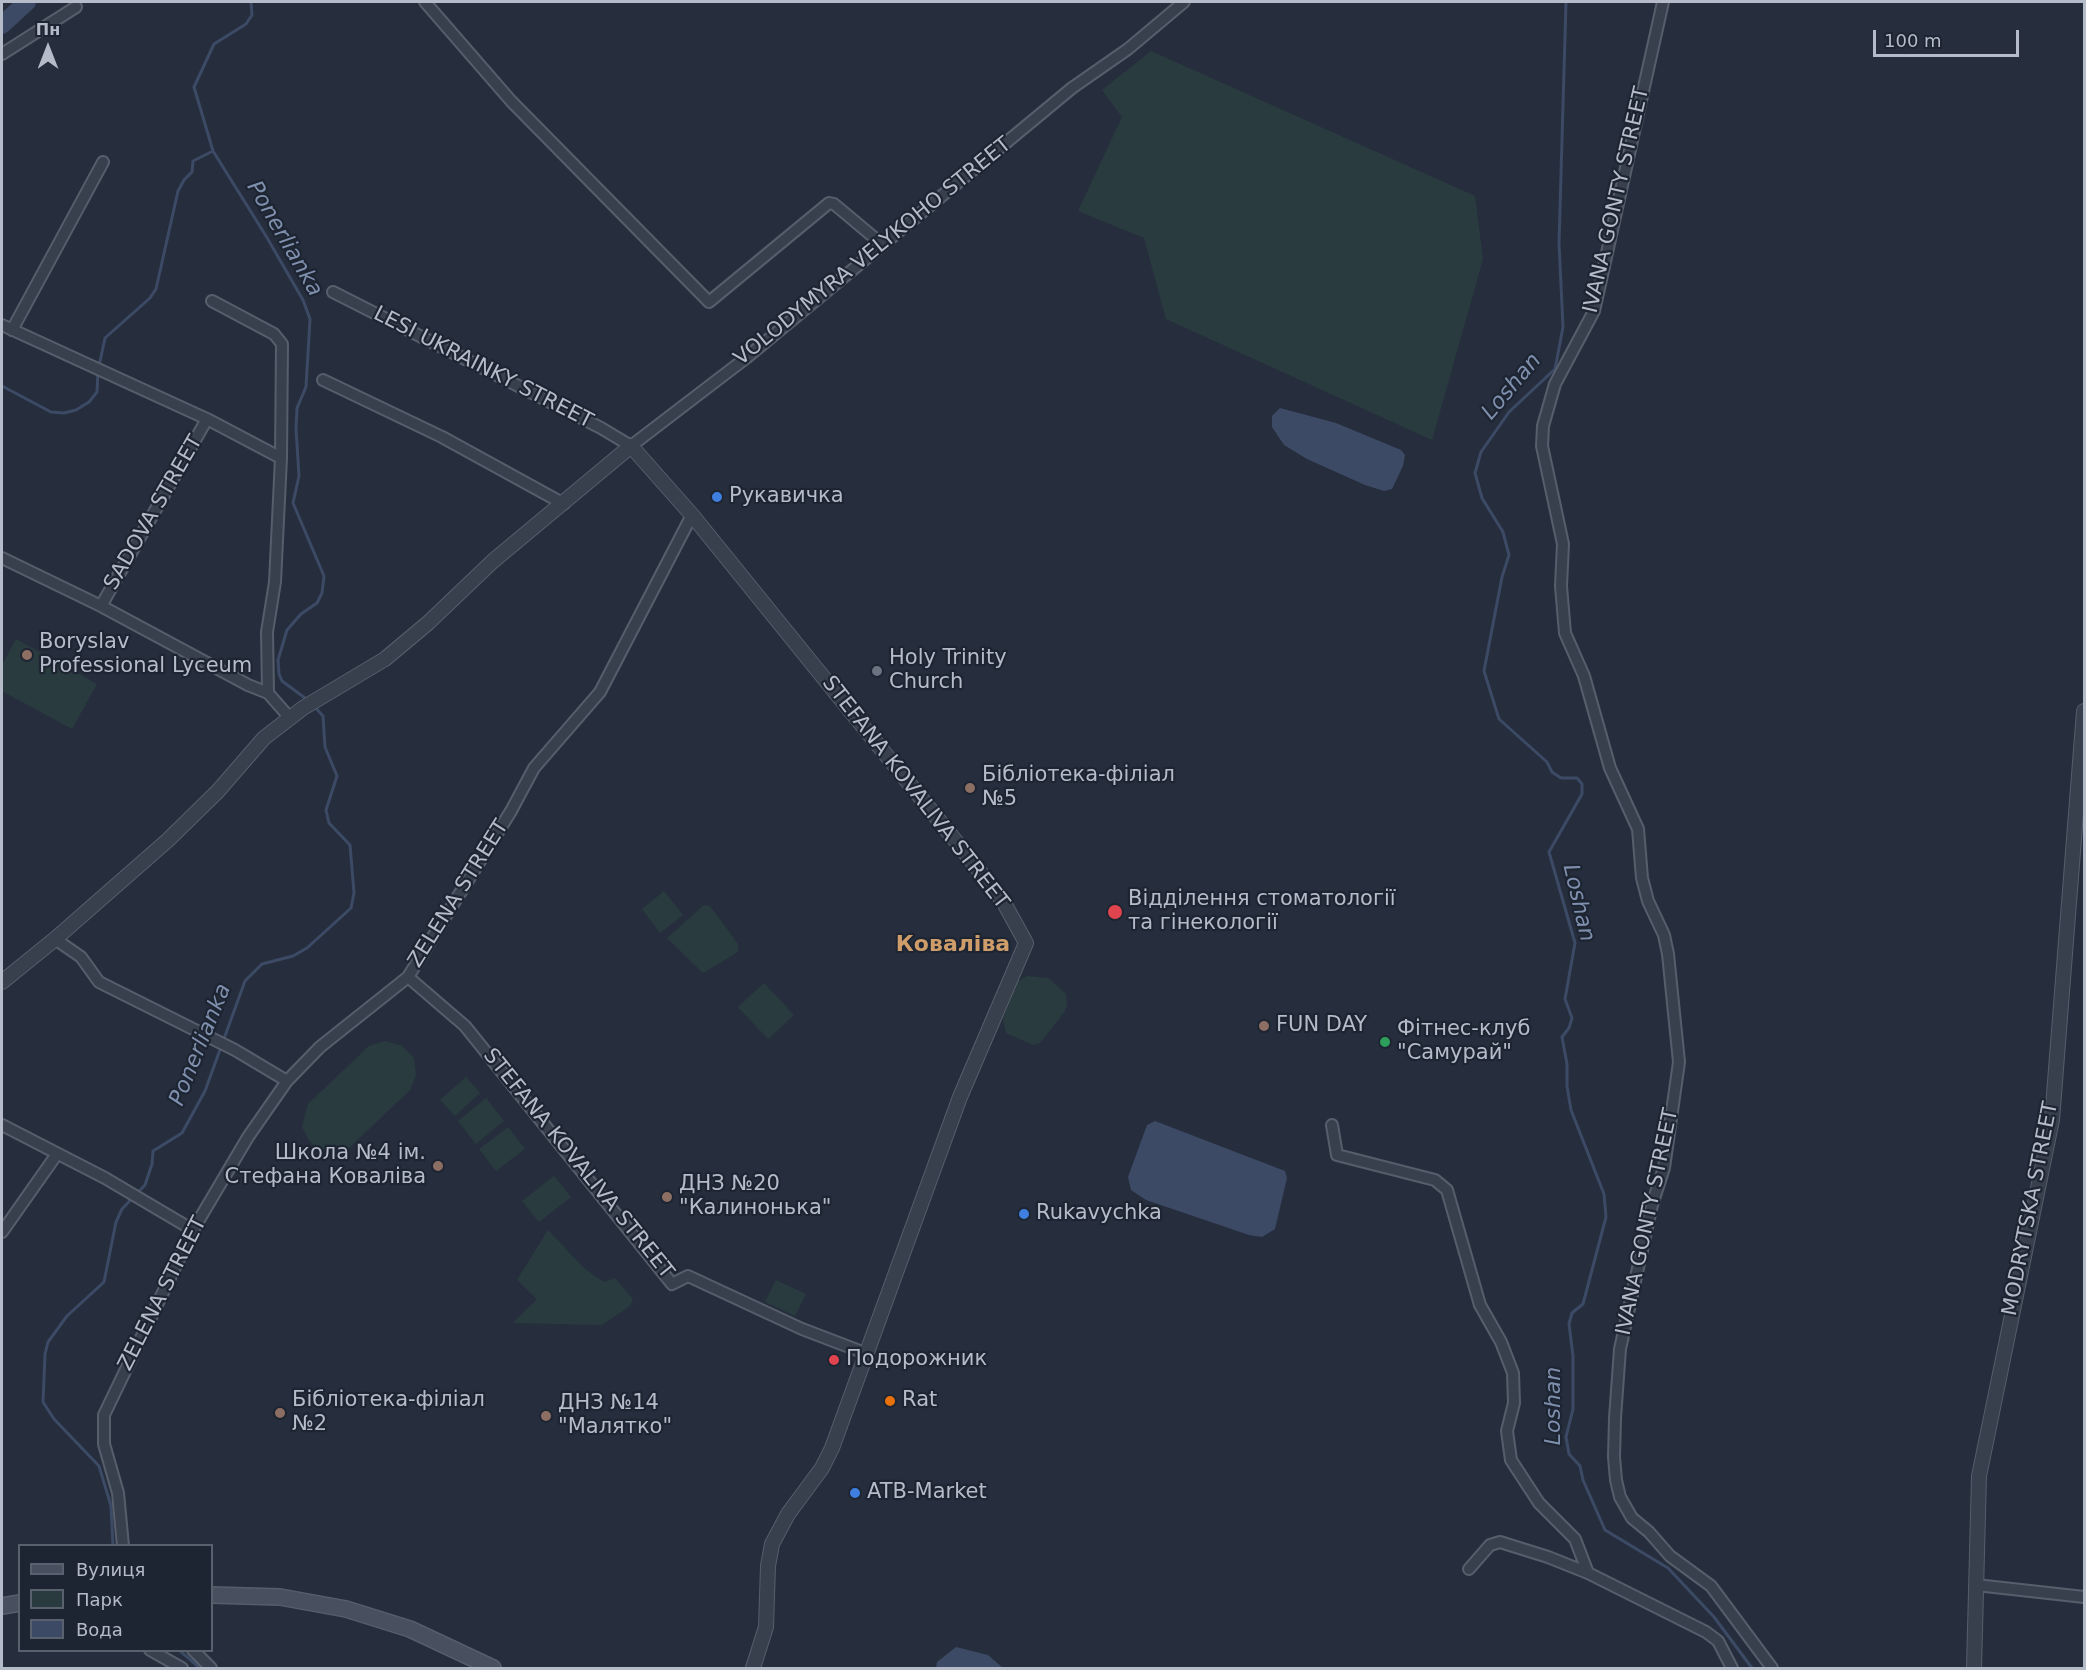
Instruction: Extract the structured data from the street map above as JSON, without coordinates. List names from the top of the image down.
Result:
{
  "streets": {
    "street": [
      "IVANA GONTY STREET",
      "VOLODYMYRA VELYKOHO STREET",
      "LESI UKRAINKY STREET",
      "SADOVA STREET",
      "STEFANA KOVALIVA STREET",
      "ZELENA STREET",
      "MODRYTSKA STREET"
    ]
  },
  "crossings": [
    ["VOLODYMYRA VELYKOHO STREET", "LESI UKRAINKY STREET"],
    ["VOLODYMYRA VELYKOHO STREET", "STEFANA KOVALIVA STREET"],
    ["LESI UKRAINKY STREET", "STEFANA KOVALIVA STREET"],
    ["STEFANA KOVALIVA STREET", "ZELENA STREET"]
  ],
  "districts": ["Коваліва"],
  "water": ["Ponerlianka", "Loshan"],
  "places": [
    "Рукавичка",
    "Boryslav Professional Lyceum",
    "Holy Trinity Church",
    "Бібліотека-філіал №5",
    "Відділення стоматології та гінекології",
    "FUN DAY",
    "Фітнес-клуб \"Самурай\"",
    "Школа №4 ім. Стефана Коваліва",
    "ДНЗ №20 \"Калинонька\"",
    "Rukavychka",
    "Подорожник",
    "Rat",
    "Бібліотека-філіал №2",
    "ДНЗ №14 \"Малятко\"",
    "ATB-Market"
  ],
  "legend": ["Вулиця", "Парк", "Вода"],
  "scale_bar": "100 m",
  "north": "top"
}
